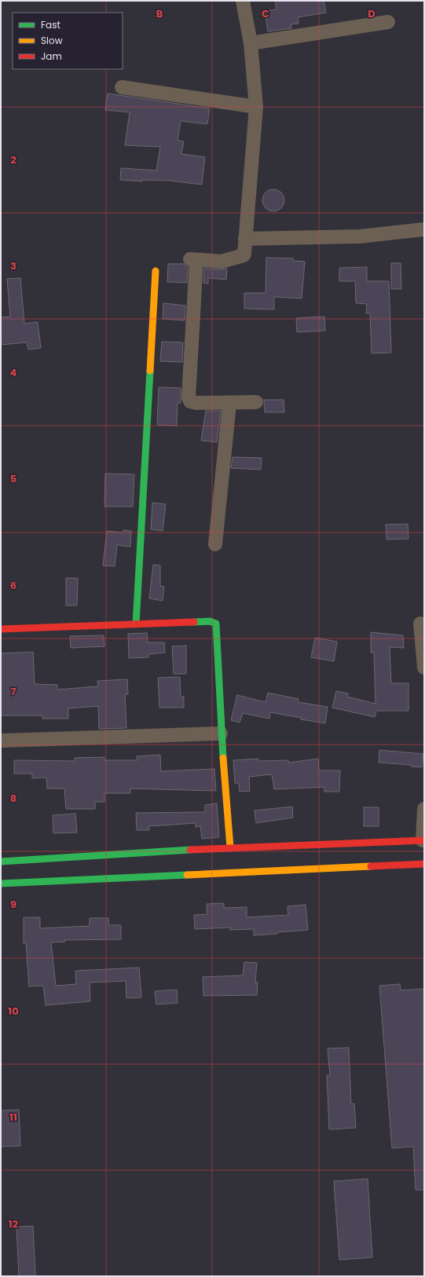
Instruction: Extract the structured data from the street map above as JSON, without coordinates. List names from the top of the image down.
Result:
{
  "legend": ["Fast", "Slow", "Jam"],
  "grid": {
    "columns": ["B", "C", "D"],
    "rows": [
      "2",
      "3",
      "4",
      "5",
      "6",
      "7",
      "8",
      "9",
      "10",
      "11",
      "12"
    ]
  }
}
